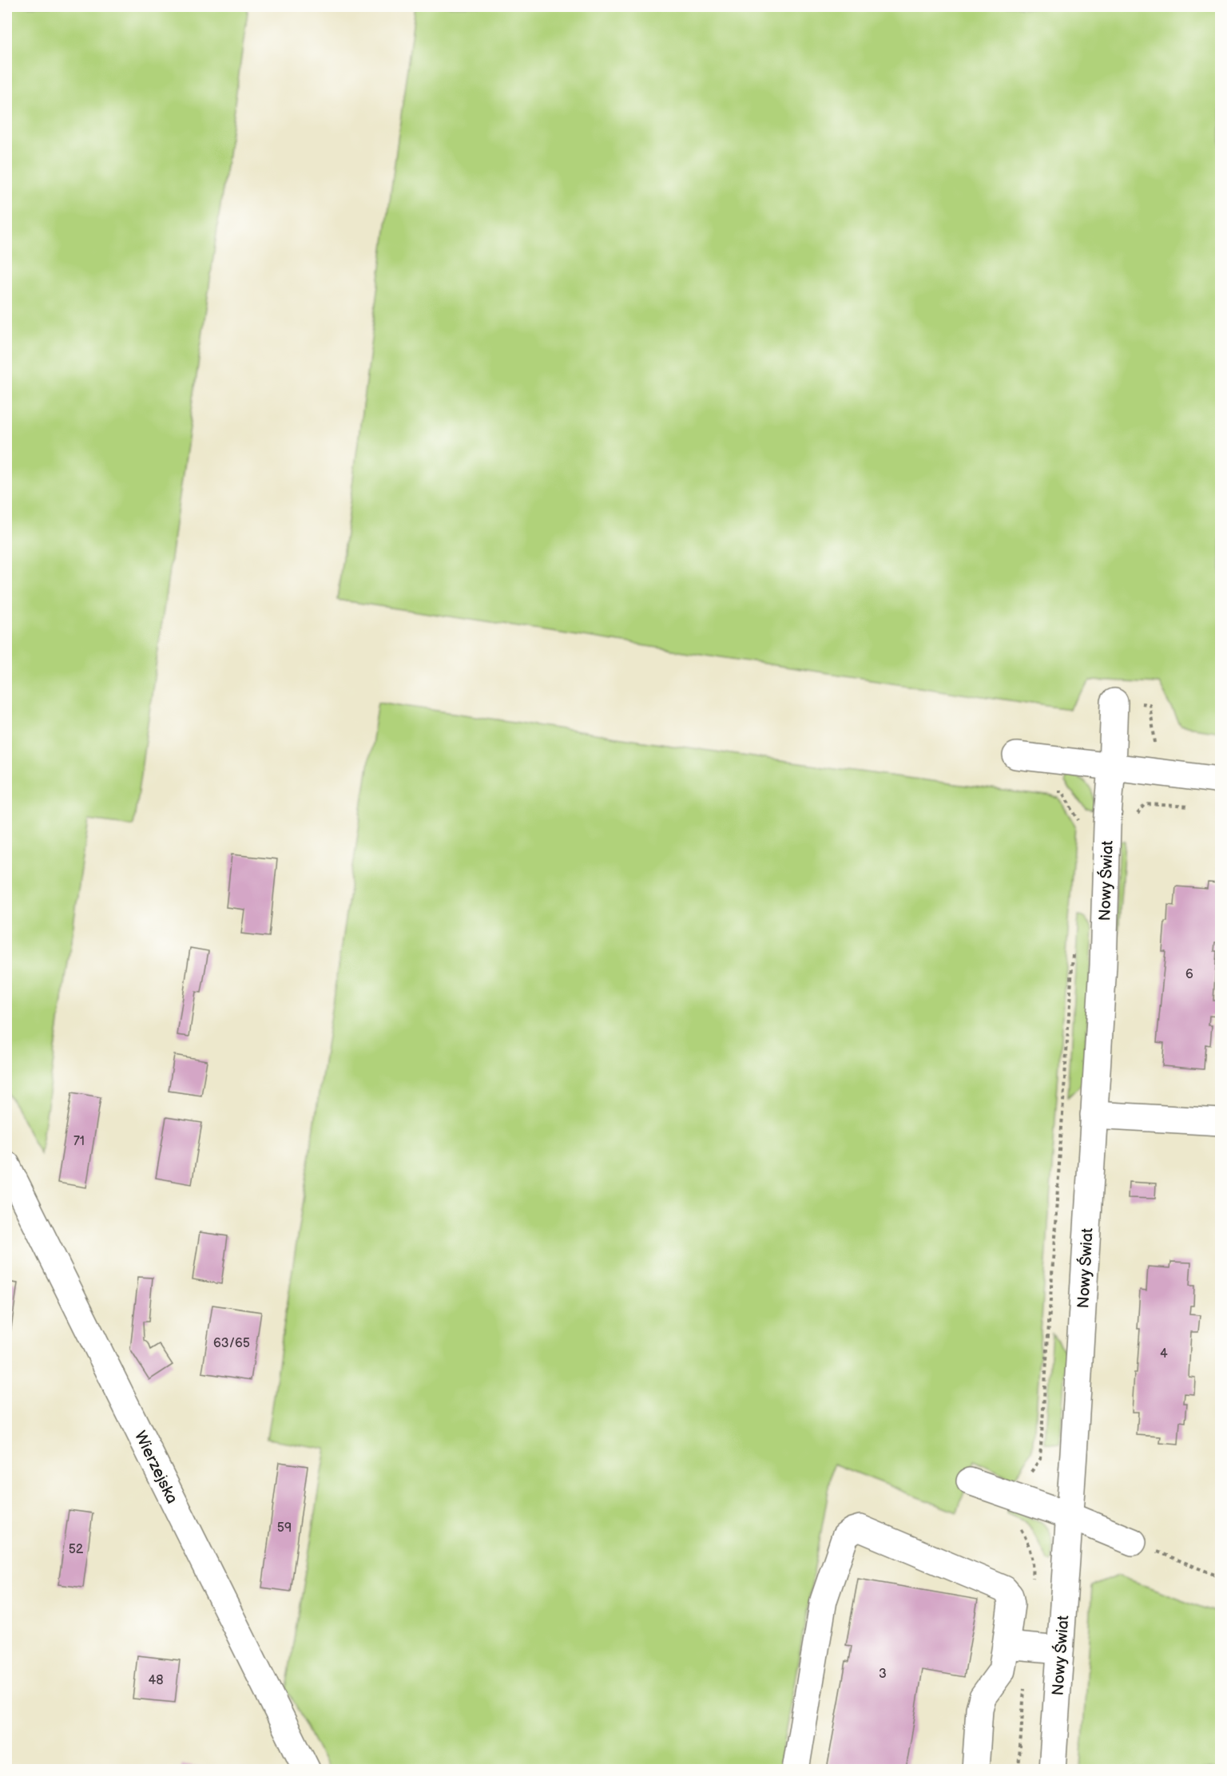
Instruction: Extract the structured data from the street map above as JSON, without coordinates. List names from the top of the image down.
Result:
{
  "streets": {
    "street": ["Nowy Świat", "Wierzejska"]
  },
  "house_numbers": [
    "6",
    "71",
    "63/65",
    "4",
    "59",
    "52",
    "3",
    "48"
  ]
}
